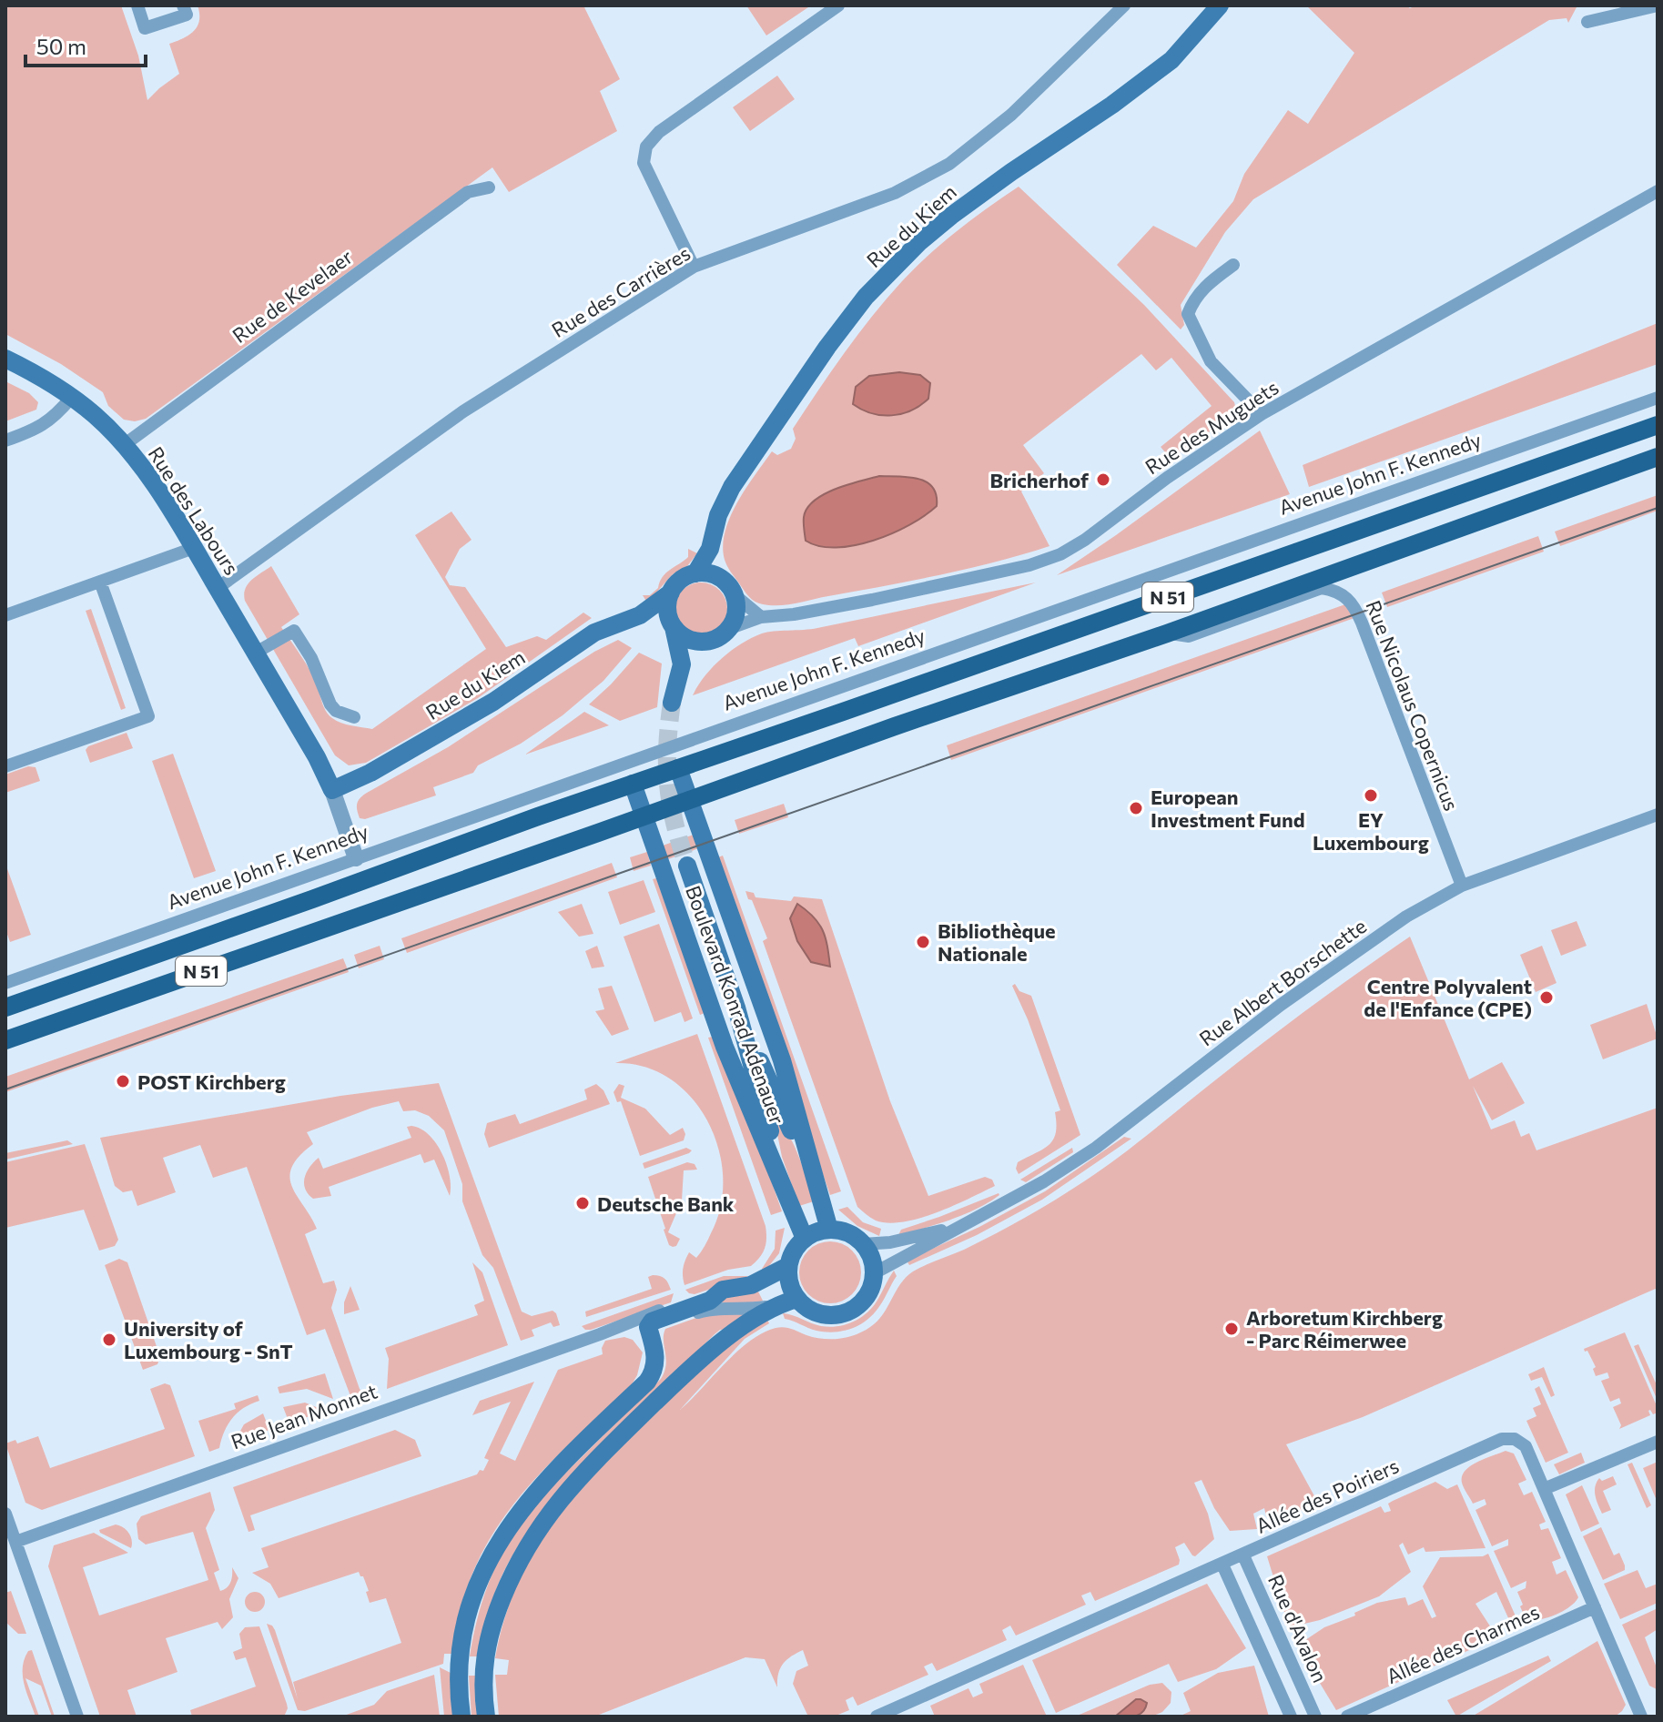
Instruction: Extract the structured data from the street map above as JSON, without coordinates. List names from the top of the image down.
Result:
{
  "streets": {
    "main road": [
      "Rue du Kiem",
      "Rue des Labours",
      "N 51",
      "Boulevard Konrad Adenauer",
      "Rue Jean Monnet"
    ],
    "street": [
      "Rue des Carrières",
      "Rue de Kevelaer",
      "Rue des Muguets",
      "Avenue John F. Kennedy",
      "Rue Nicolaus Copernicus",
      "Rue Albert Borschette",
      "Allée des Poiriers",
      "Rue d'Avalon",
      "Allée des Charmes"
    ]
  },
  "crossings": [
    ["Rue du Kiem", "Rue des Muguets"],
    ["Rue du Kiem", "Rue des Labours"],
    ["Rue des Carrières", "Rue des Labours"],
    ["Rue de Kevelaer", "Rue des Labours"],
    ["Avenue John F. Kennedy", "Rue des Labours"],
    ["N 51", "Rue Nicolaus Copernicus"],
    ["N 51", "Boulevard Konrad Adenauer"],
    ["Rue Nicolaus Copernicus", "Rue Albert Borschette"],
    ["Rue Albert Borschette", "Boulevard Konrad Adenauer"],
    ["Rue Albert Borschette", "Rue Jean Monnet"],
    ["Boulevard Konrad Adenauer", "Rue Jean Monnet"],
    ["Allée des Poiriers", "Rue d'Avalon"],
    ["Allée des Poiriers", "Allée des Charmes"]
  ],
  "places": [
    "Bricherhof",
    "EY Luxembourg",
    "European Investment Fund",
    "Bibliothèque Nationale",
    "Centre Polyvalent de l'Enfance (CPE)",
    "POST Kirchberg",
    "Deutsche Bank",
    "Arboretum Kirchberg - Parc Réimerwee",
    "University of Luxembourg - SnT"
  ],
  "scale_bar": "50 m"
}
